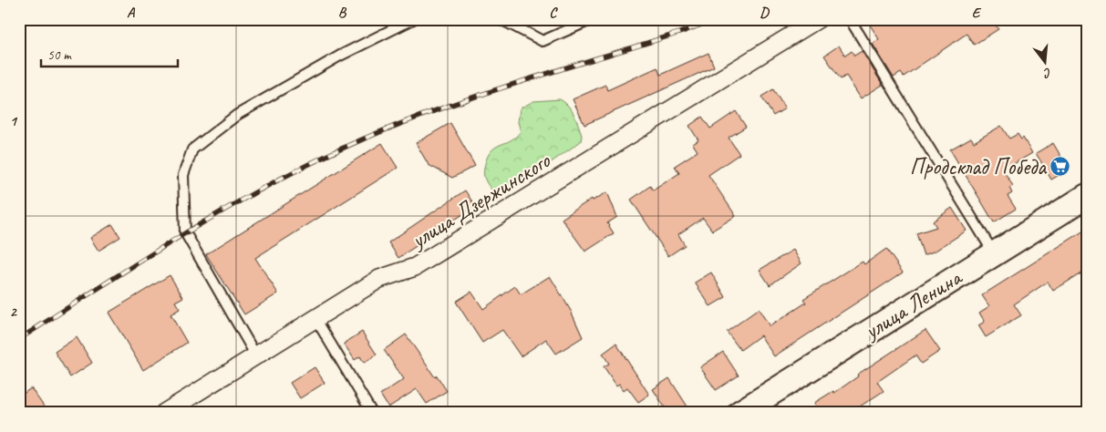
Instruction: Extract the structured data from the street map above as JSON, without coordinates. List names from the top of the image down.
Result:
{
  "streets": {
    "main road": ["улица Ленина"],
    "street": ["улица Дзержинского"]
  },
  "places": {
    "supermarket": ["Продсклад Победа"]
  },
  "scale_bar": "50 m",
  "north": "bottom",
  "grid": {
    "columns": [
      "A",
      "B",
      "C",
      "D",
      "E"
    ],
    "rows": ["1", "2"]
  }
}
